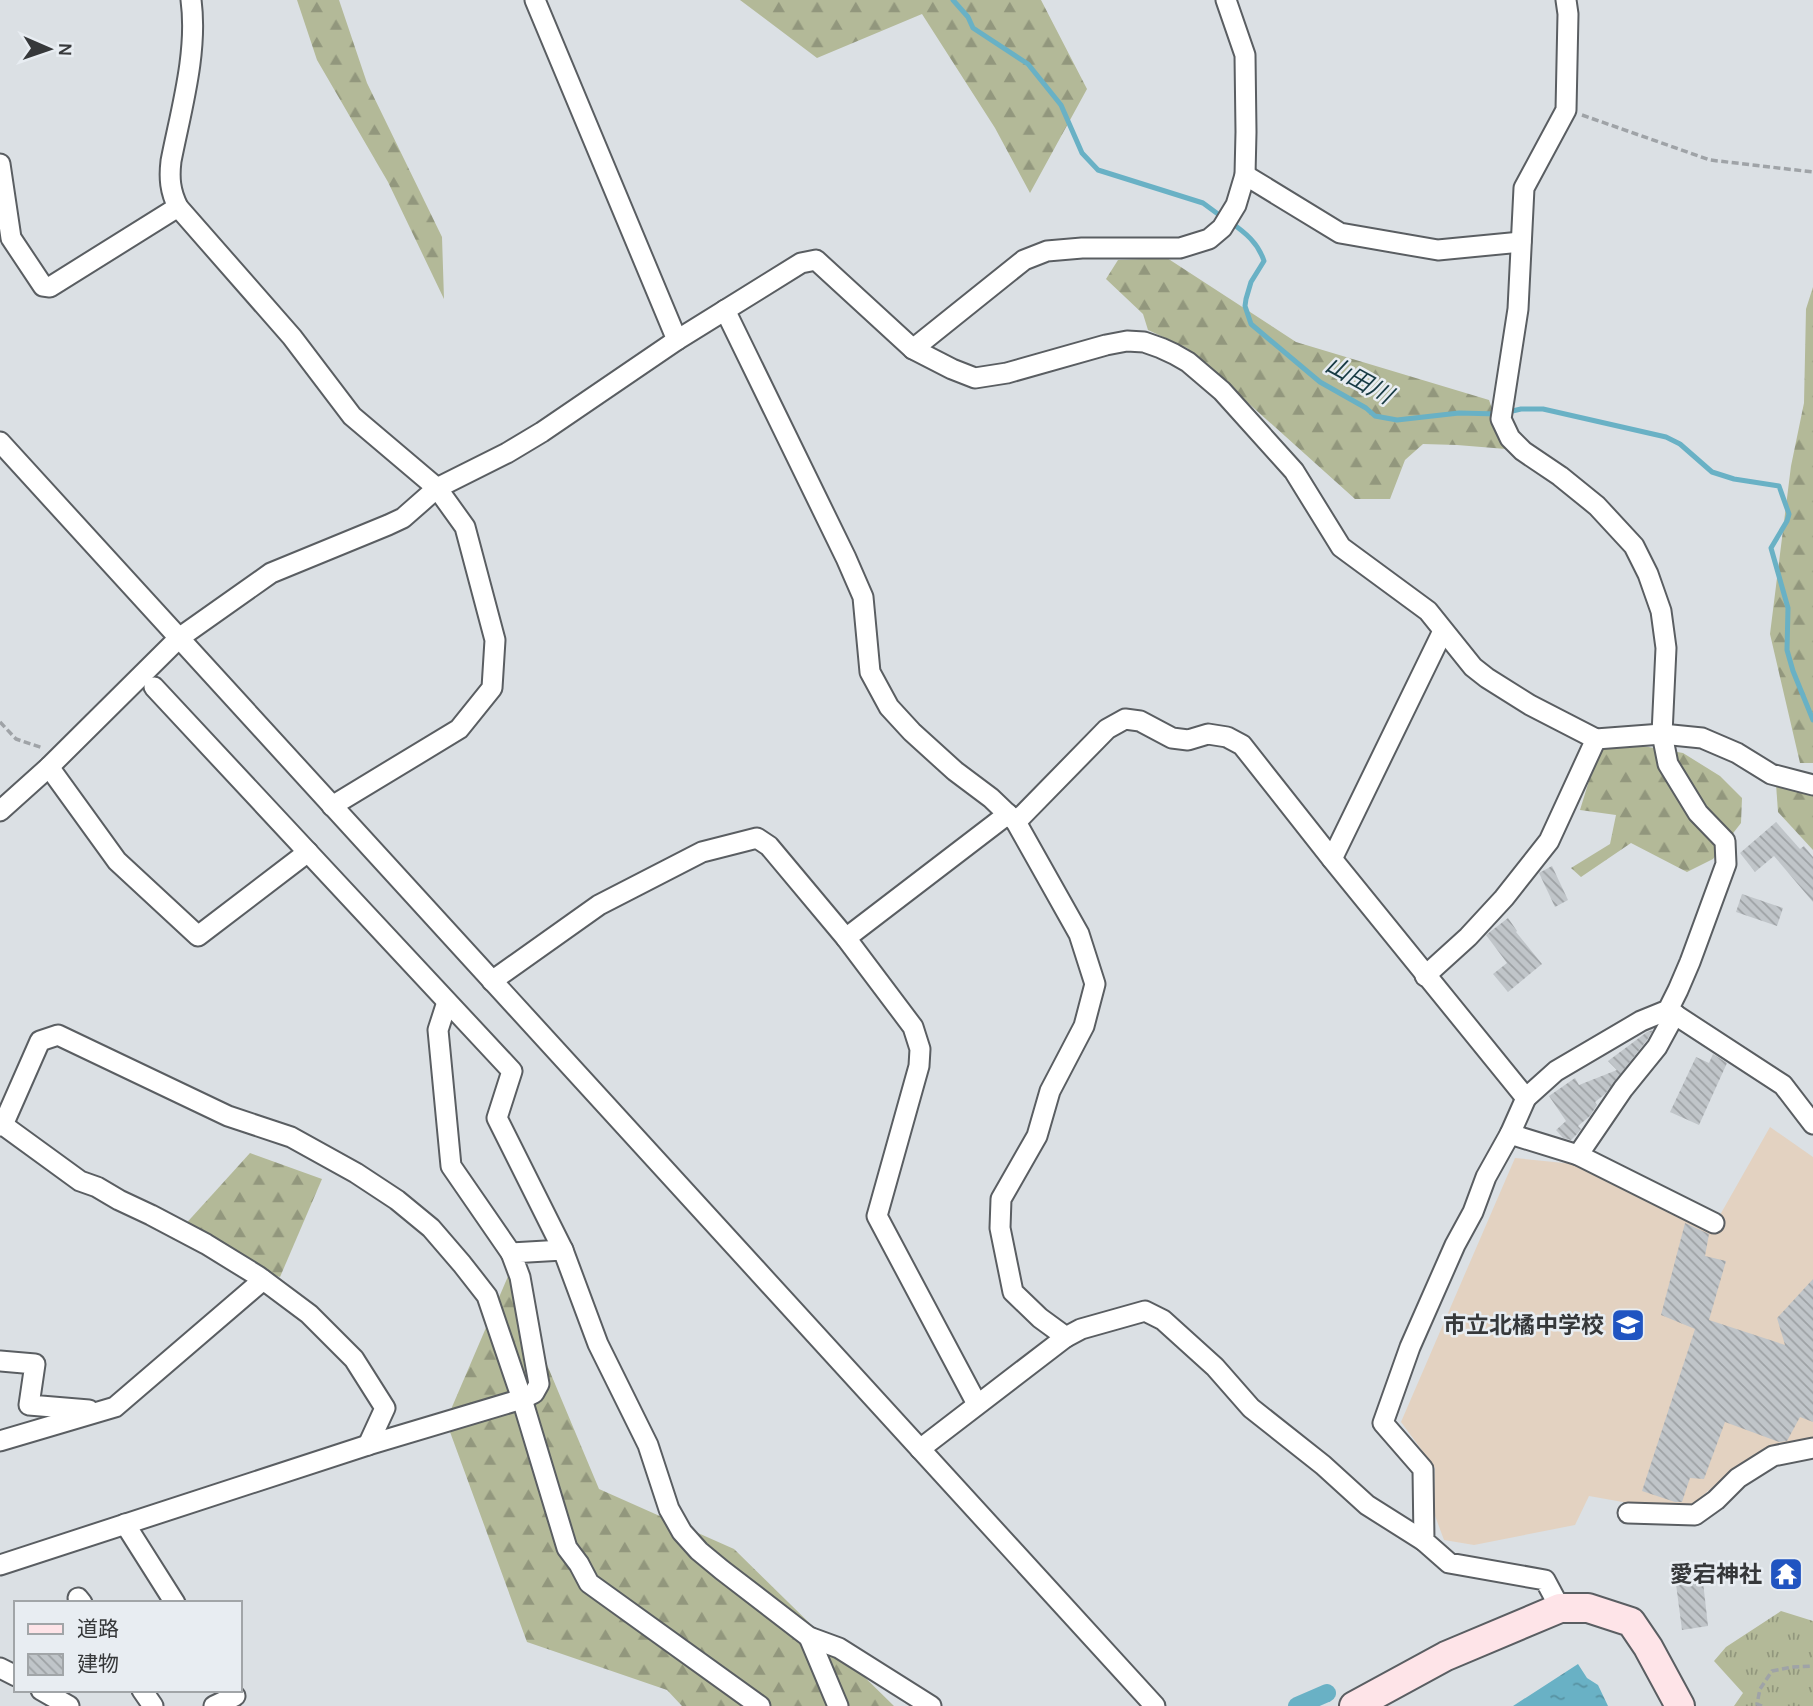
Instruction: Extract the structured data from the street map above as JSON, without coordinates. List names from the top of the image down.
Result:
{
  "water": ["山田川"],
  "places": {
    "school or university": ["市立北橘中学校"],
    "temple": ["愛宕神社"]
  },
  "legend": ["道路", "建物"],
  "north": "right"
}
